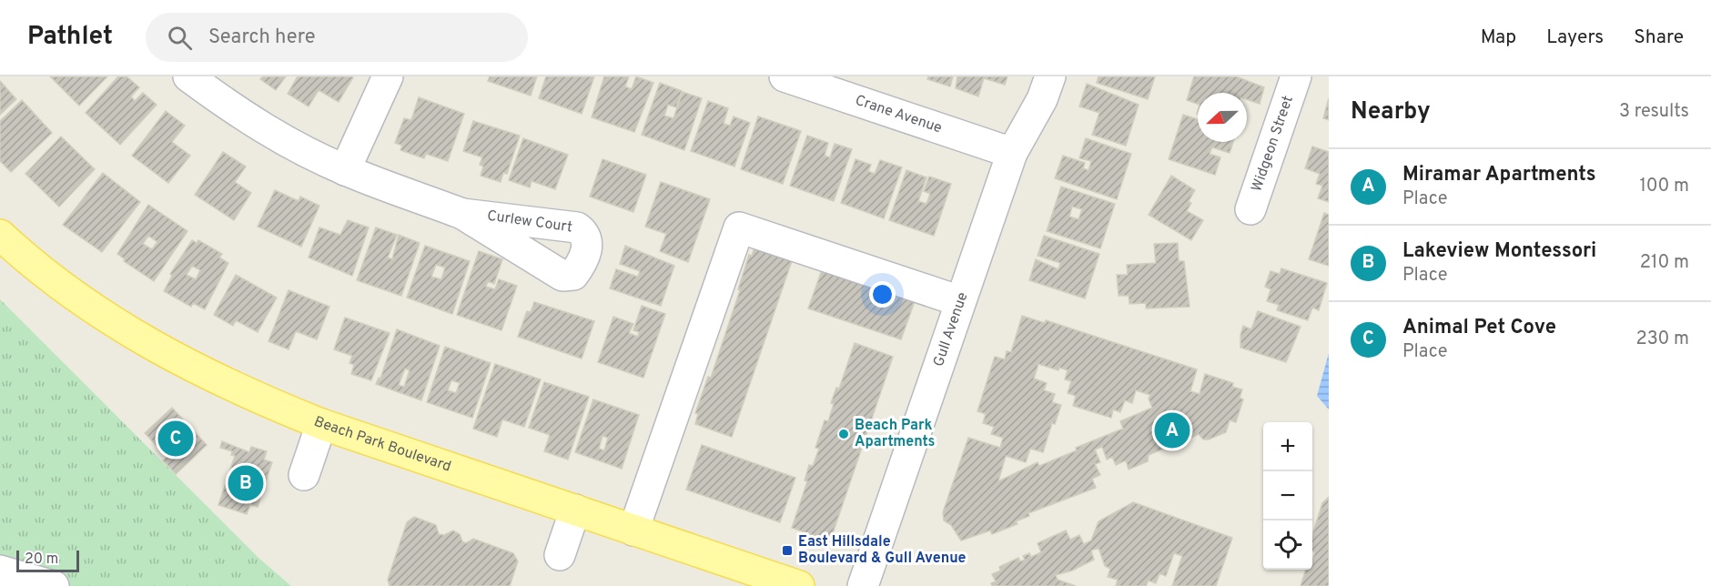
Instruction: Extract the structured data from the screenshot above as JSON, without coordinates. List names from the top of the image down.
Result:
{
  "streets": {
    "main road": ["Beach Park Boulevard"],
    "street": ["Crane Avenue", "Widgeon Street", "Gull Avenue"]
  },
  "crossings": [
    ["Crane Avenue", "Gull Avenue"]
  ],
  "places": {
    "other": ["Beach Park Apartments"],
    "transit": ["East Hillsdale Boulevard & Gull Avenue"]
  },
  "scale_bar": "20 m",
  "north": "left",
  "page": {
    "header": "Pathlet",
    "search": "Search here",
    "nav": ["Map", "Layers", "Share"],
    "heading": ["Nearby", "3 results"],
    "list": [
      {
        "mark": "A",
        "name": "Miramar Apartments",
        "note": "Place",
        "value": "100 m"
      },
      {
        "mark": "B",
        "name": "Lakeview Montessori",
        "note": "Place",
        "value": "210 m"
      },
      {
        "mark": "C",
        "name": "Animal Pet Cove",
        "note": "Place",
        "value": "230 m"
      }
    ],
    "pins": ["A", "C", "B"],
    "map_buttons": ["+", "−"],
    "scale": "20 m"
  }
}
